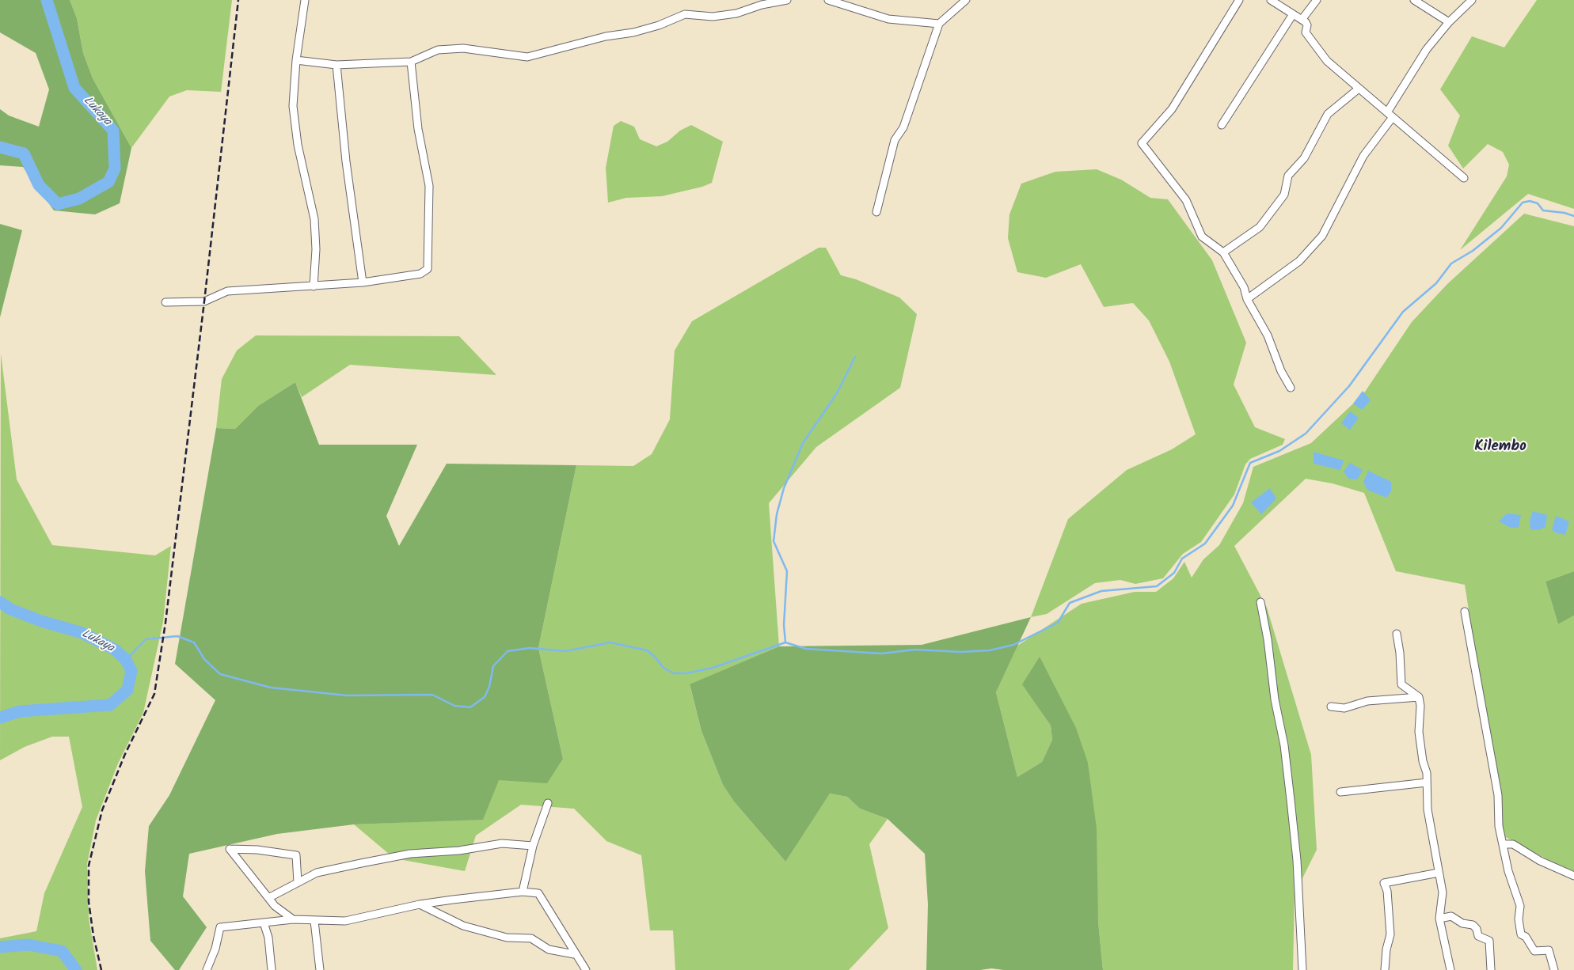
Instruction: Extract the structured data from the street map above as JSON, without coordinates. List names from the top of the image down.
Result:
{
  "districts": ["Kilembo"],
  "water": ["Lukaya"]
}
